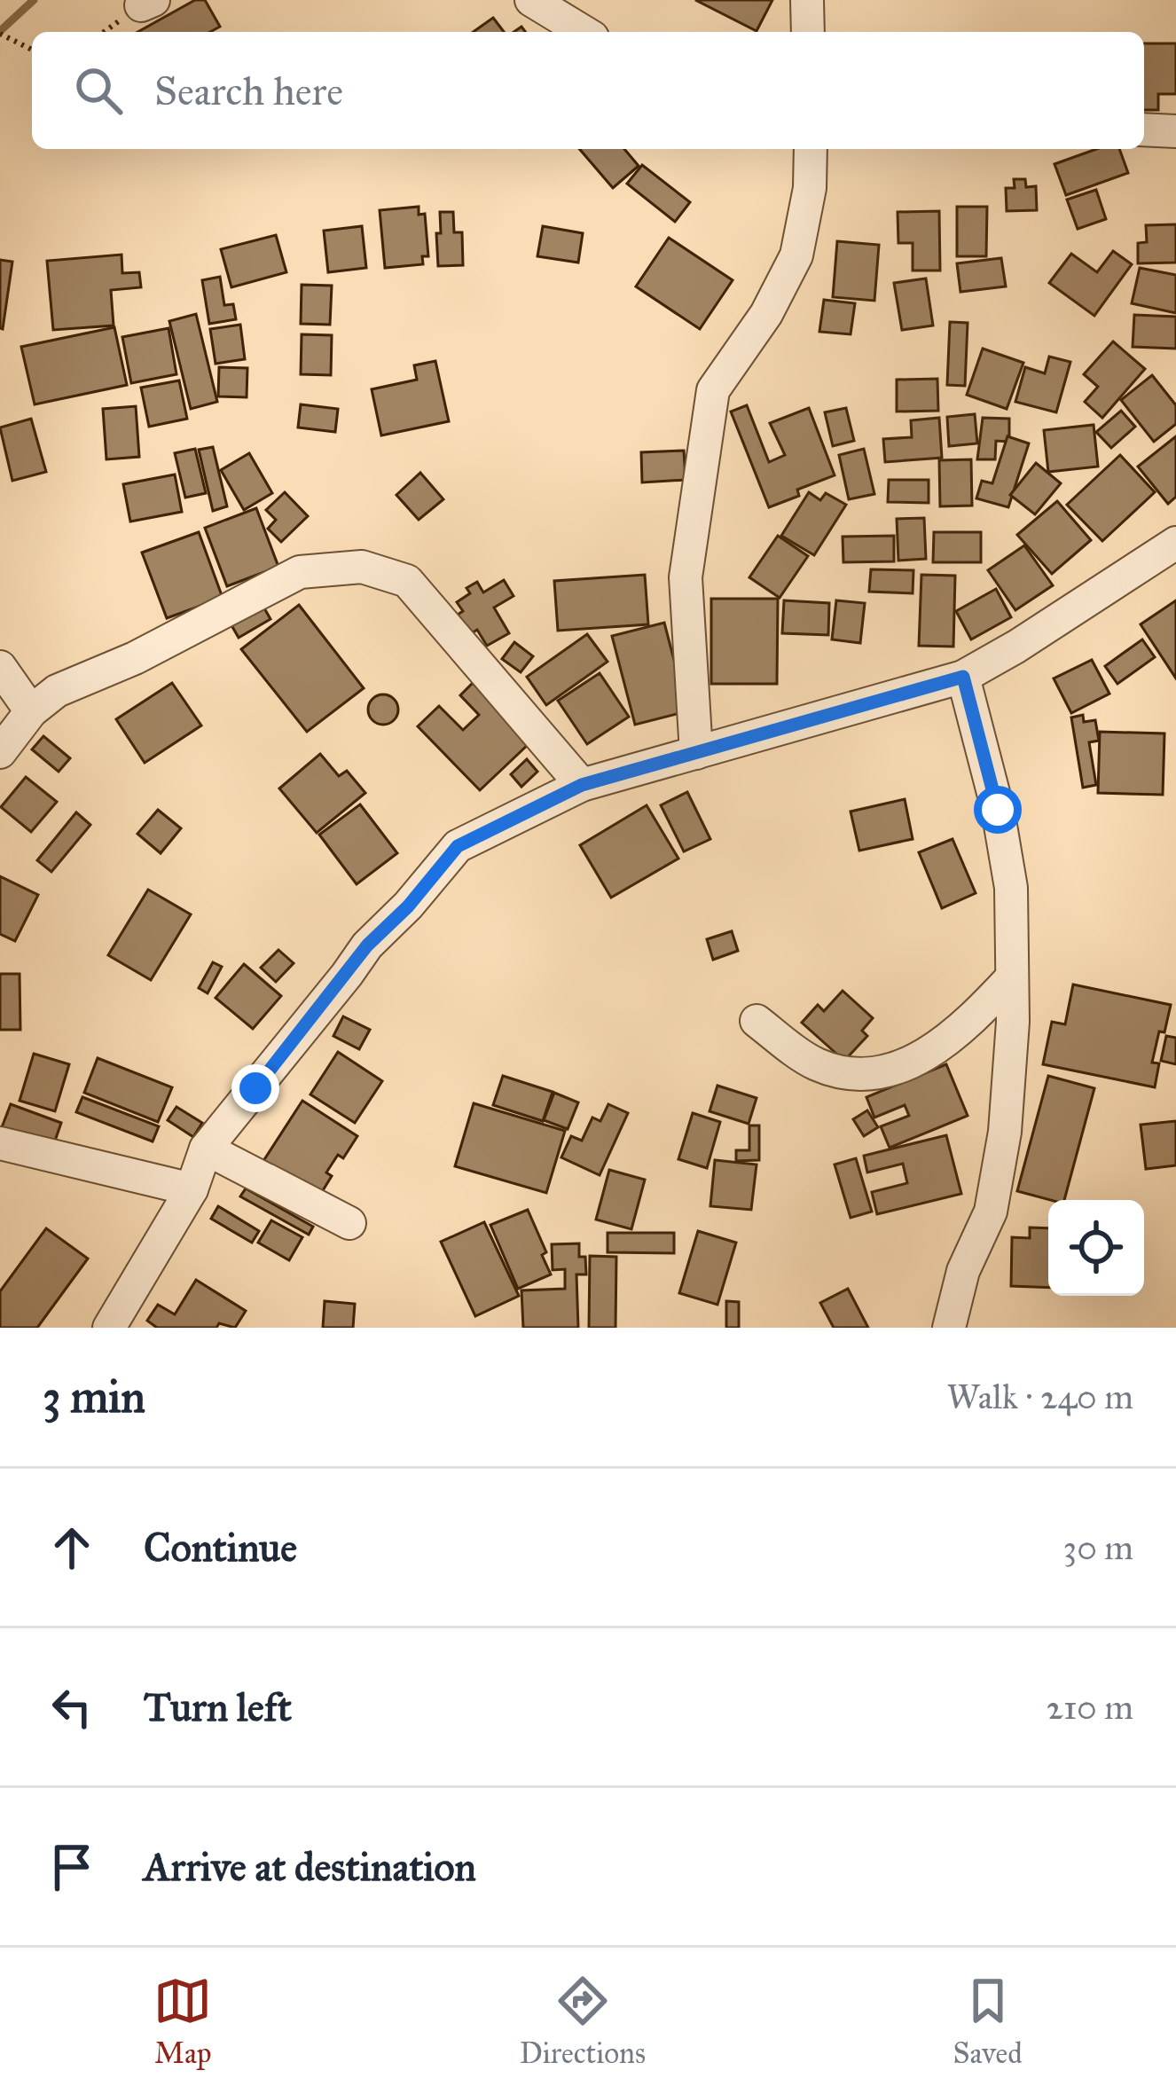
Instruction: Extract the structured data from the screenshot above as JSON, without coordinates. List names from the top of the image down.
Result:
{
  "page": {
    "search": "Search here",
    "heading": ["3 min", "Walk · 240 m"],
    "list": [
      ["Continue", "30 m"],
      ["Turn left", "210 m"],
      "Arrive at destination"
    ],
    "nav": ["Map", "Directions", "Saved"]
  }
}
